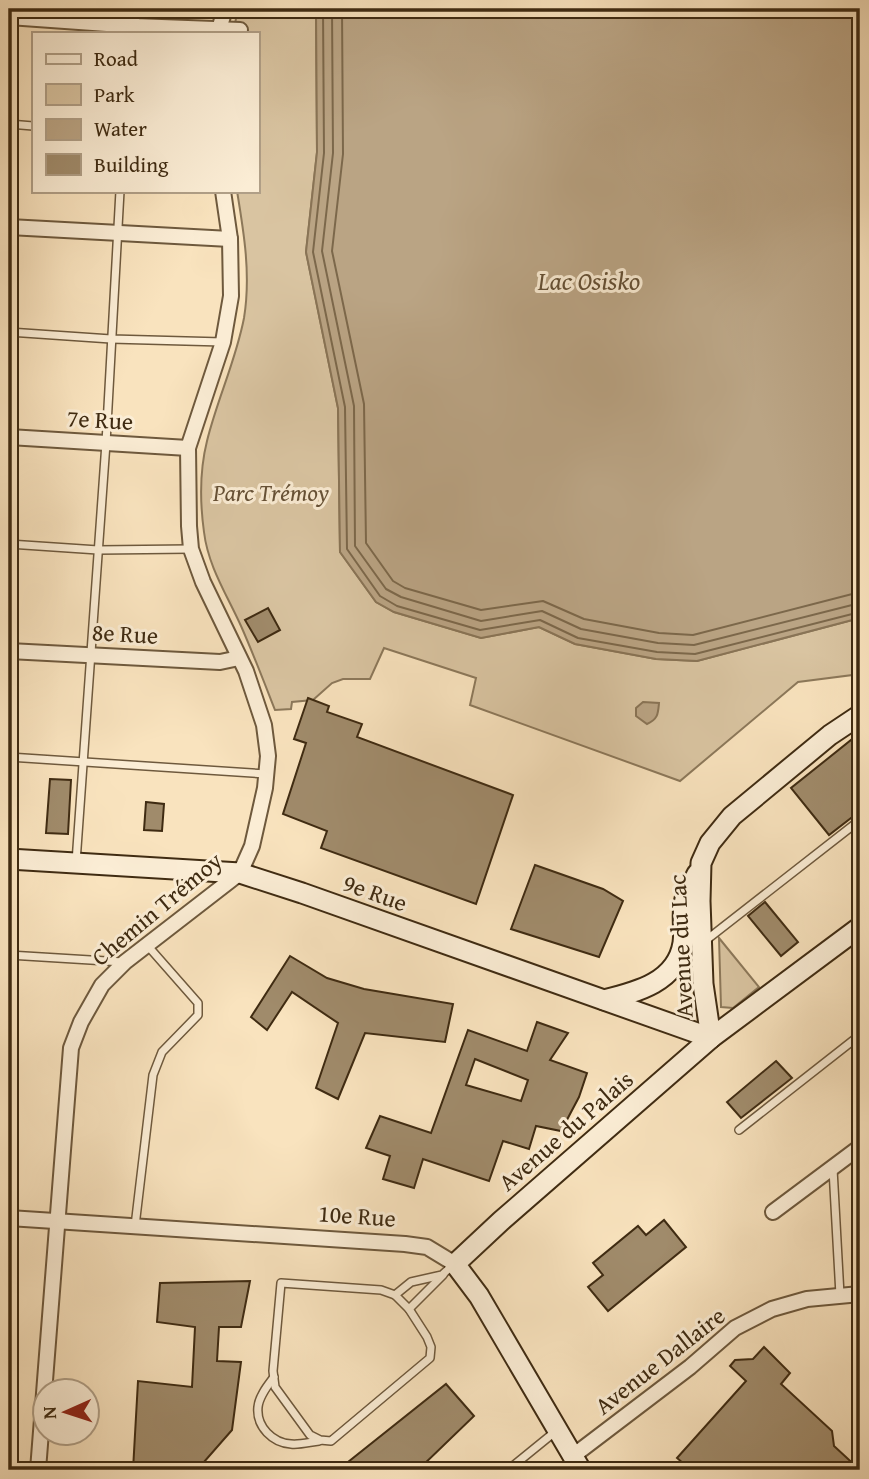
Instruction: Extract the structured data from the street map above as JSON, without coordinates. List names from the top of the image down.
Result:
{
  "streets": {
    "street": [
      "7e Rue",
      "8e Rue",
      "9e Rue",
      "Chemin Trémoy",
      "Avenue du Lac",
      "Avenue du Palais",
      "10e Rue",
      "Avenue Dallaire"
    ]
  },
  "crossings": [
    ["7e Rue", "Chemin Trémoy"],
    ["8e Rue", "Chemin Trémoy"],
    ["9e Rue", "Chemin Trémoy"],
    ["9e Rue", "Avenue du Lac"],
    ["9e Rue", "Avenue du Palais"],
    ["Chemin Trémoy", "10e Rue"],
    ["Avenue du Lac", "Avenue du Palais"],
    ["Avenue du Palais", "10e Rue"],
    ["10e Rue", "Avenue Dallaire"]
  ],
  "water": ["Lac Osisko"],
  "parks": ["Parc Trémoy"],
  "legend": [
    "Road",
    "Park",
    "Water",
    "Building"
  ],
  "north": "left"
}
